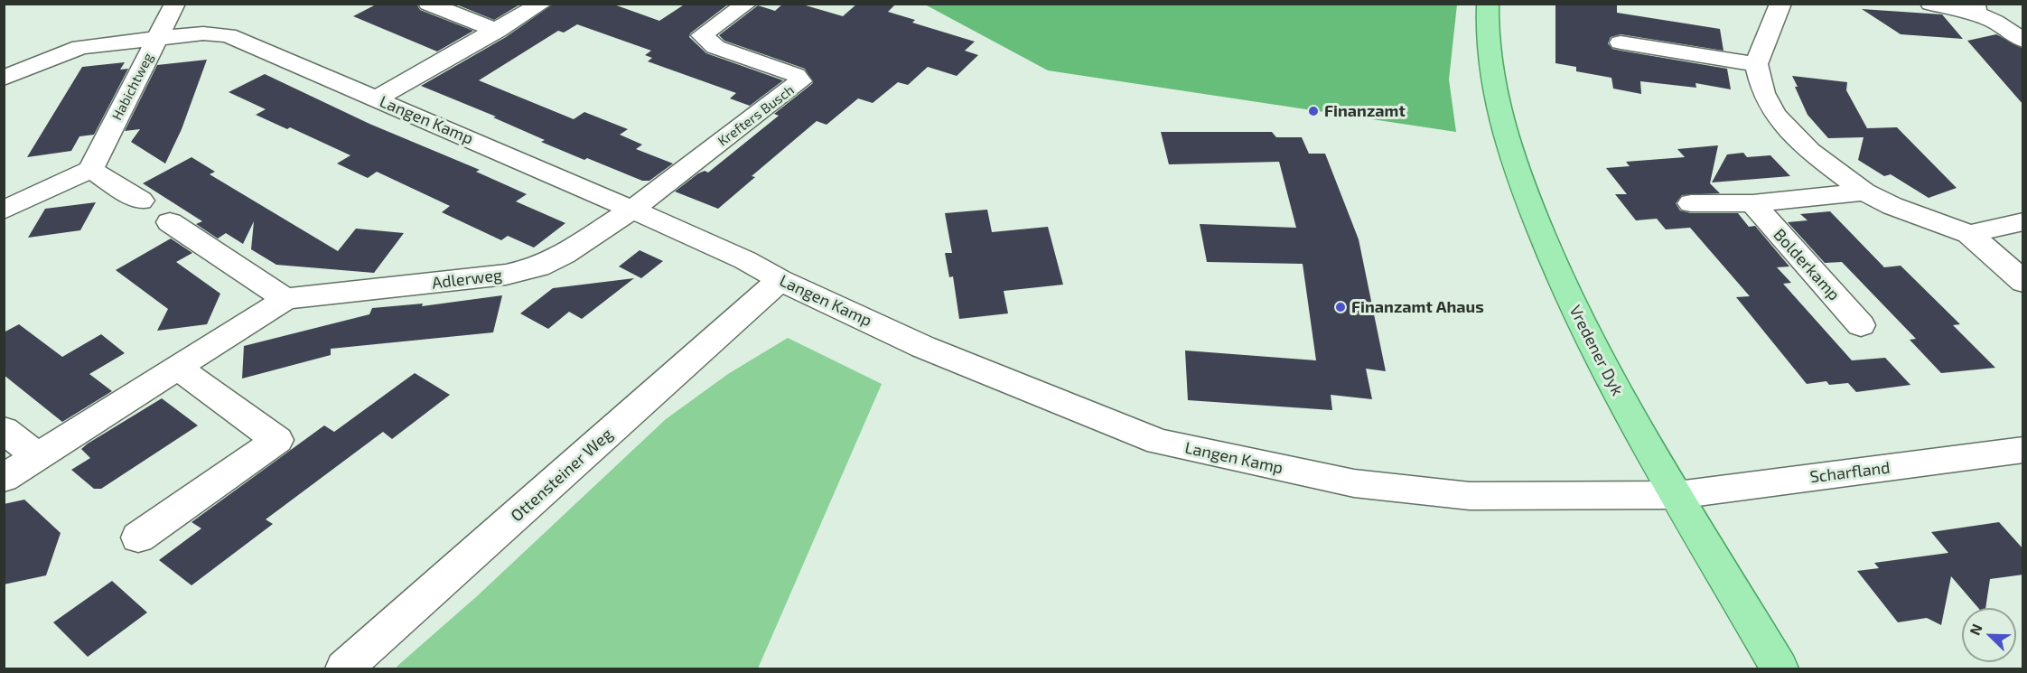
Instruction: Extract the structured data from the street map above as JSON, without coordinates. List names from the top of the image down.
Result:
{
  "streets": {
    "main road": ["Vredener Dyk"],
    "street": [
      "Habichtweg",
      "Krefters Busch",
      "Langen Kamp",
      "Bolderkamp",
      "Adlerweg",
      "Scharfland",
      "Ottensteiner Weg"
    ]
  },
  "crossings": [
    ["Habichtweg", "Langen Kamp"],
    ["Krefters Busch", "Langen Kamp"],
    ["Krefters Busch", "Adlerweg"],
    ["Langen Kamp", "Adlerweg"],
    ["Langen Kamp", "Vredener Dyk"],
    ["Langen Kamp", "Scharfland"],
    ["Langen Kamp", "Ottensteiner Weg"],
    ["Vredener Dyk", "Scharfland"]
  ],
  "places": ["Finanzamt", "Finanzamt Ahaus"],
  "north": "top left"
}
